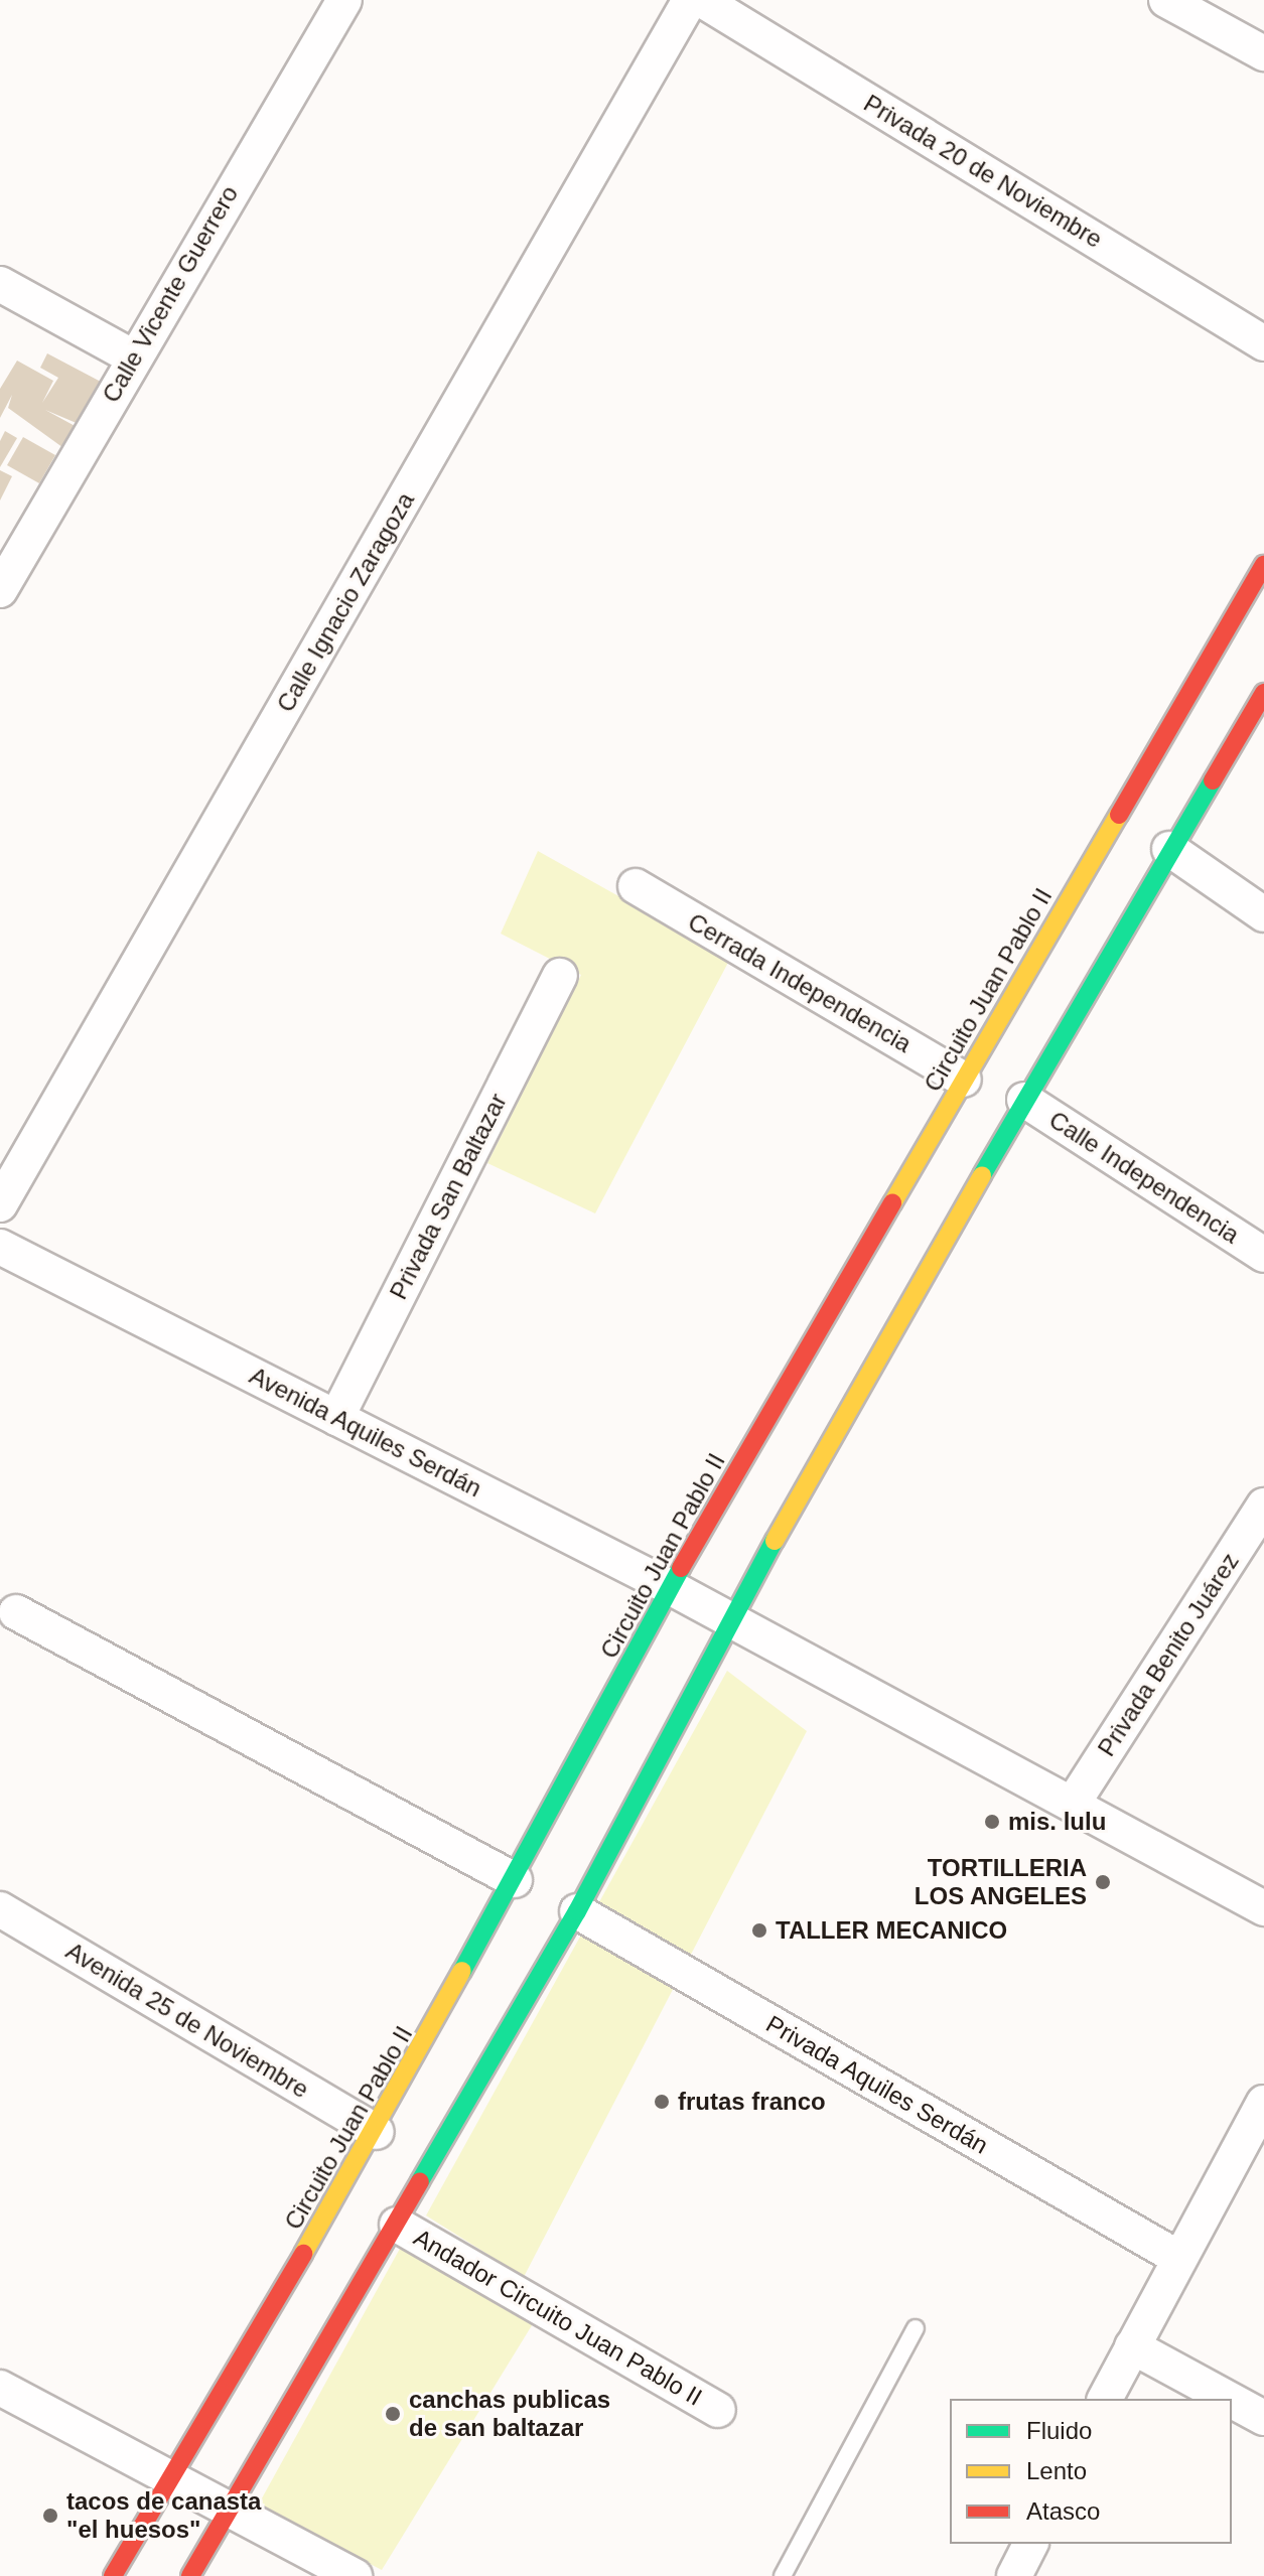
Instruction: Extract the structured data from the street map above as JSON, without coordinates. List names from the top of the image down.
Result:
{
  "streets": {
    "main road": ["Circuito Juan Pablo II"],
    "street": [
      "Privada 20 de Noviembre",
      "Calle Vicente Guerrero",
      "Calle Ignacio Zaragoza",
      "Cerrada Independencia",
      "Calle Independencia",
      "Privada San Baltazar",
      "Avenida Aquiles Serdán",
      "Privada Benito Juárez",
      "Avenida 25 de Noviembre",
      "Privada Aquiles Serdán",
      "Andador Circuito Juan Pablo II"
    ]
  },
  "crossings": [
    ["Cerrada Independencia", "Circuito Juan Pablo II"],
    ["Circuito Juan Pablo II", "Avenida Aquiles Serdán"],
    ["Circuito Juan Pablo II", "Avenida 25 de Noviembre"],
    ["Privada San Baltazar", "Avenida Aquiles Serdán"]
  ],
  "places": [
    "mis. lulu",
    "TORTILLERIA LOS ANGELES",
    "TALLER MECANICO",
    "frutas franco",
    "canchas publicas de san baltazar",
    "tacos de canasta \"el huesos\""
  ],
  "legend": ["Fluido", "Lento", "Atasco"]
}
